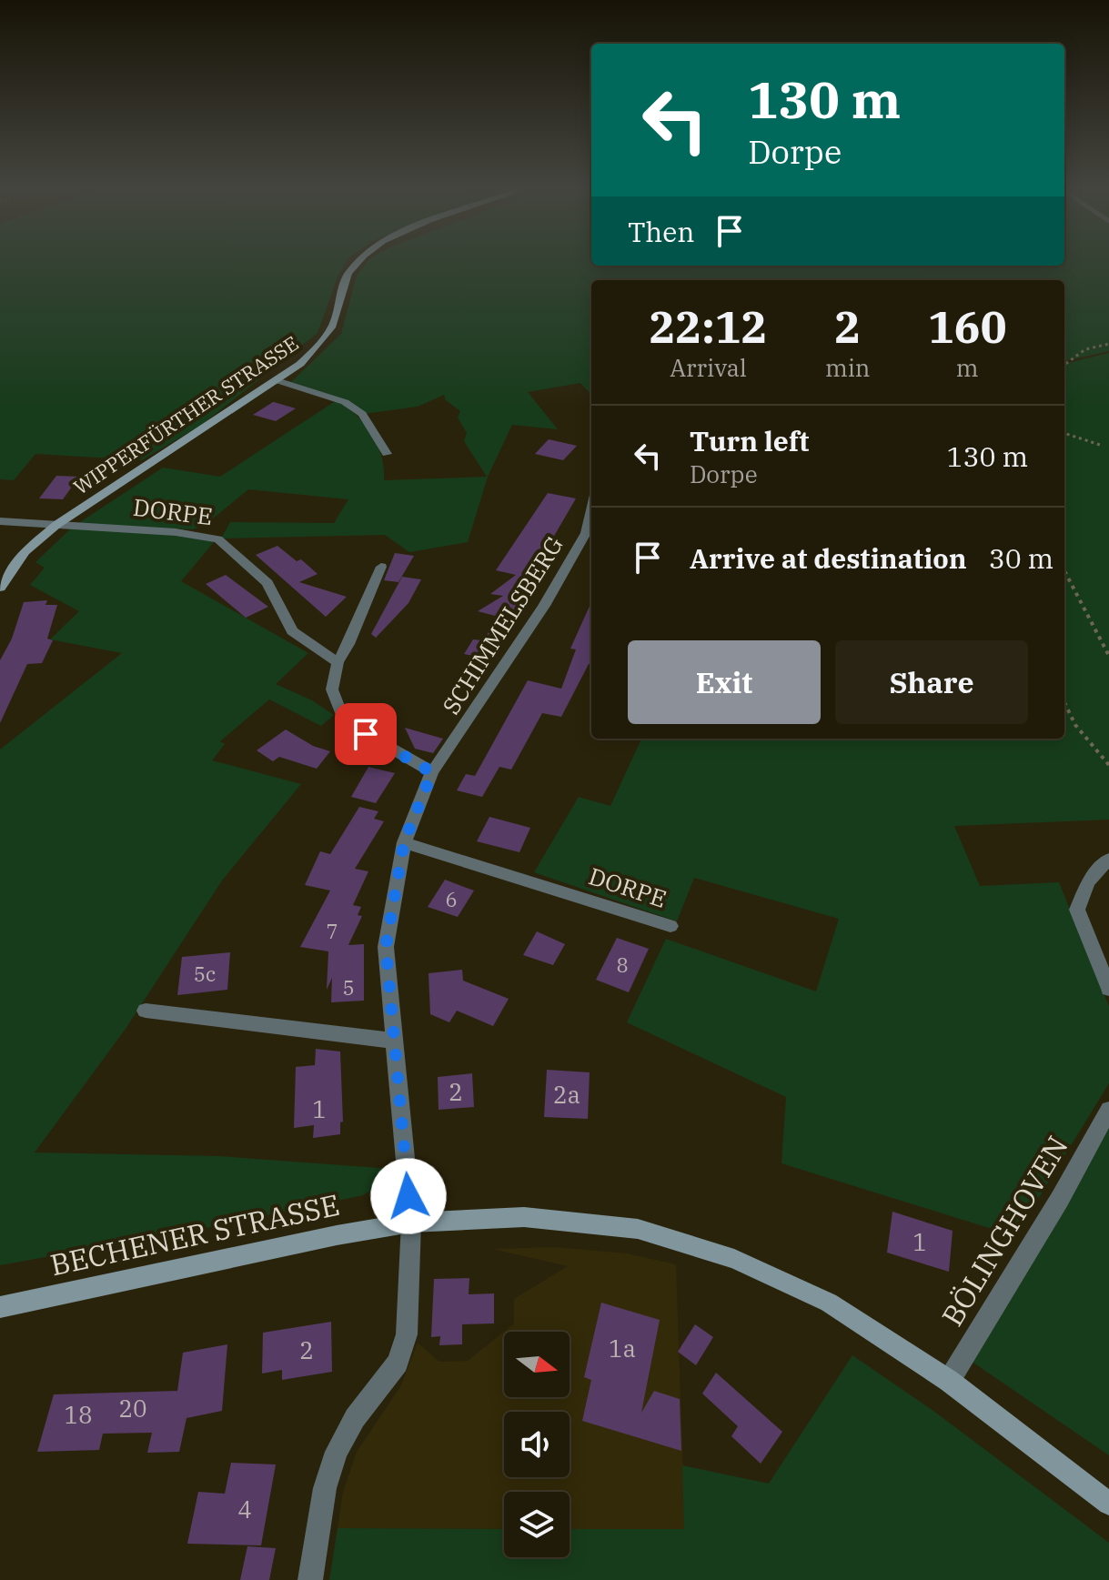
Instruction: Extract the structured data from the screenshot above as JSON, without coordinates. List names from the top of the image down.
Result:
{
  "streets": {
    "main road": ["WIPPERFÜRTHER STRASSE", "BECHENER STRASSE"],
    "street": ["DORPE", "SCHIMMELSBERG", "BÖLINGHOVEN"]
  },
  "crossings": [
    ["WIPPERFÜRTHER STRASSE", "DORPE"],
    ["BÖLINGHOVEN", "BECHENER STRASSE"]
  ],
  "house_numbers": [
    "6",
    "7",
    "8",
    "5c",
    "5",
    "2",
    "2a",
    "1",
    "1",
    "1a",
    "2",
    "20",
    "18",
    "4"
  ],
  "north": "right",
  "page": {
    "turn": ["130 m", "Dorpe"],
    "then": "Then",
    "eta": [
      "22:12",
      "Arrival",
      "2",
      "min",
      "160",
      "m"
    ],
    "list": [
      {
        "name": "Turn left",
        "note": "Dorpe",
        "value": "130 m"
      },
      {
        "name": "Arrive at destination",
        "value": "30 m"
      }
    ],
    "buttons": ["Exit", "Share"]
  }
}
